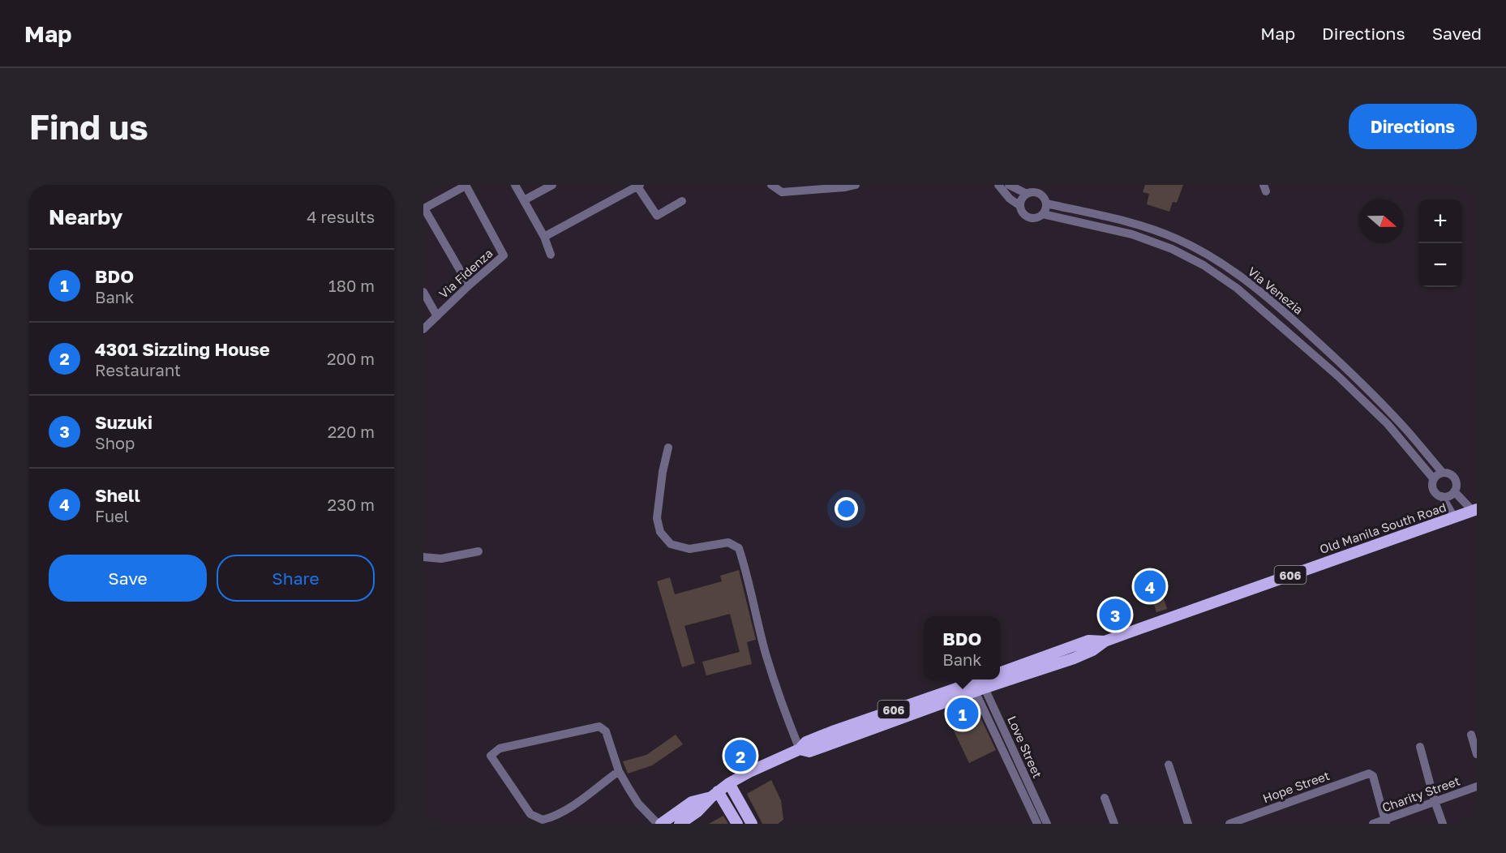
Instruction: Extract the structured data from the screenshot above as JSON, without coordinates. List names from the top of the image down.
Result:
{
  "streets": {
    "main road": ["Old Manila South Road", "606"],
    "street": [
      "Via Fidenza",
      "Via Venezia",
      "Love Street",
      "Hope Street",
      "Charity Street"
    ]
  },
  "crossings": [
    ["Old Manila South Road", "606"],
    ["Old Manila South Road", "Love Street"],
    ["Hope Street", "Charity Street"]
  ],
  "north": "right",
  "page": {
    "header": "Map",
    "nav": ["Map", "Directions", "Saved"],
    "buttons": [
      "Directions",
      ["Save", "Share"]
    ],
    "title": "Find us",
    "heading": ["Nearby", "4 results"],
    "map_buttons": ["+", "−"],
    "list": [
      {
        "mark": "1",
        "name": "BDO",
        "note": "Bank",
        "value": "180 m"
      },
      {
        "mark": "2",
        "name": "4301 Sizzling House",
        "note": "Restaurant",
        "value": "200 m"
      },
      {
        "mark": "3",
        "name": "Suzuki",
        "note": "Shop",
        "value": "220 m"
      },
      {
        "mark": "4",
        "name": "Shell",
        "note": "Fuel",
        "value": "230 m"
      }
    ],
    "pins": [
      "4",
      "3",
      "1",
      "2"
    ],
    "popup": ["BDO", "Bank"]
  }
}
